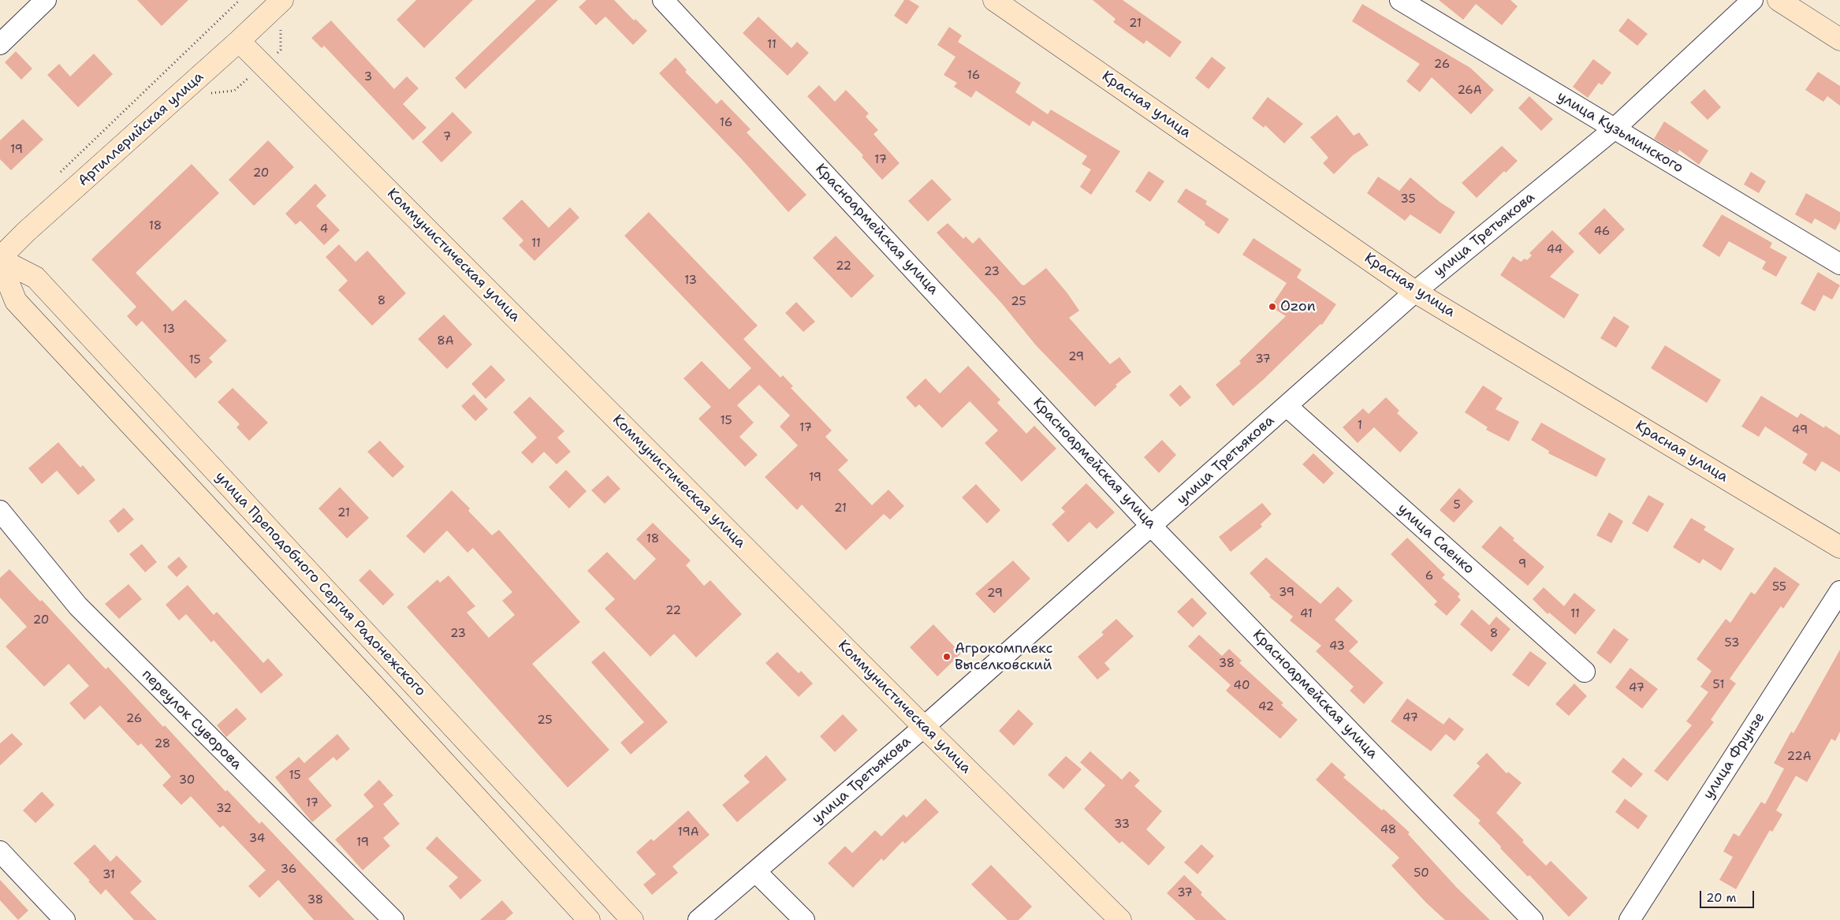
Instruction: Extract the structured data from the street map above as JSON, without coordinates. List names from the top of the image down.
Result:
{
  "streets": {
    "street": [
      "Красная улица",
      "Артиллерийская улица",
      "улица Кузьминского",
      "Красноармейская улица",
      "улица Третьякова",
      "Коммунистическая улица",
      "улица Саенко",
      "улица Преподобного Сергия Радонежского",
      "переулок Суворова",
      "улица Фрунзе"
    ]
  },
  "crossings": [
    ["Красная улица", "улица Третьякова"],
    ["Артиллерийская улица", "Коммунистическая улица"],
    ["Артиллерийская улица", "улица Преподобного Сергия Радонежского"],
    ["улица Кузьминского", "улица Третьякова"],
    ["Красноармейская улица", "улица Третьякова"],
    ["улица Третьякова", "Коммунистическая улица"],
    ["улица Третьякова", "улица Саенко"]
  ],
  "places": ["Ozon", "Агрокомплекс Выселковский"],
  "house_numbers": [
    "21",
    "11",
    "26",
    "16",
    "3",
    "26А",
    "16",
    "7",
    "19",
    "17",
    "20",
    "35",
    "18",
    "4",
    "46",
    "11",
    "44",
    "22",
    "23",
    "13",
    "8",
    "25",
    "13",
    "8А",
    "29",
    "37",
    "15",
    "15",
    "1",
    "17",
    "49",
    "19",
    "5",
    "21",
    "21",
    "18",
    "9",
    "6",
    "55",
    "39",
    "29",
    "22",
    "41",
    "11",
    "20",
    "23",
    "8",
    "53",
    "43",
    "38",
    "51",
    "40",
    "47",
    "42",
    "47",
    "26",
    "25",
    "28",
    "22А",
    "15",
    "30",
    "17",
    "32",
    "33",
    "48",
    "19А",
    "34",
    "19",
    "36",
    "50",
    "31",
    "37",
    "38"
  ],
  "scale_bar": "20 m"
}
